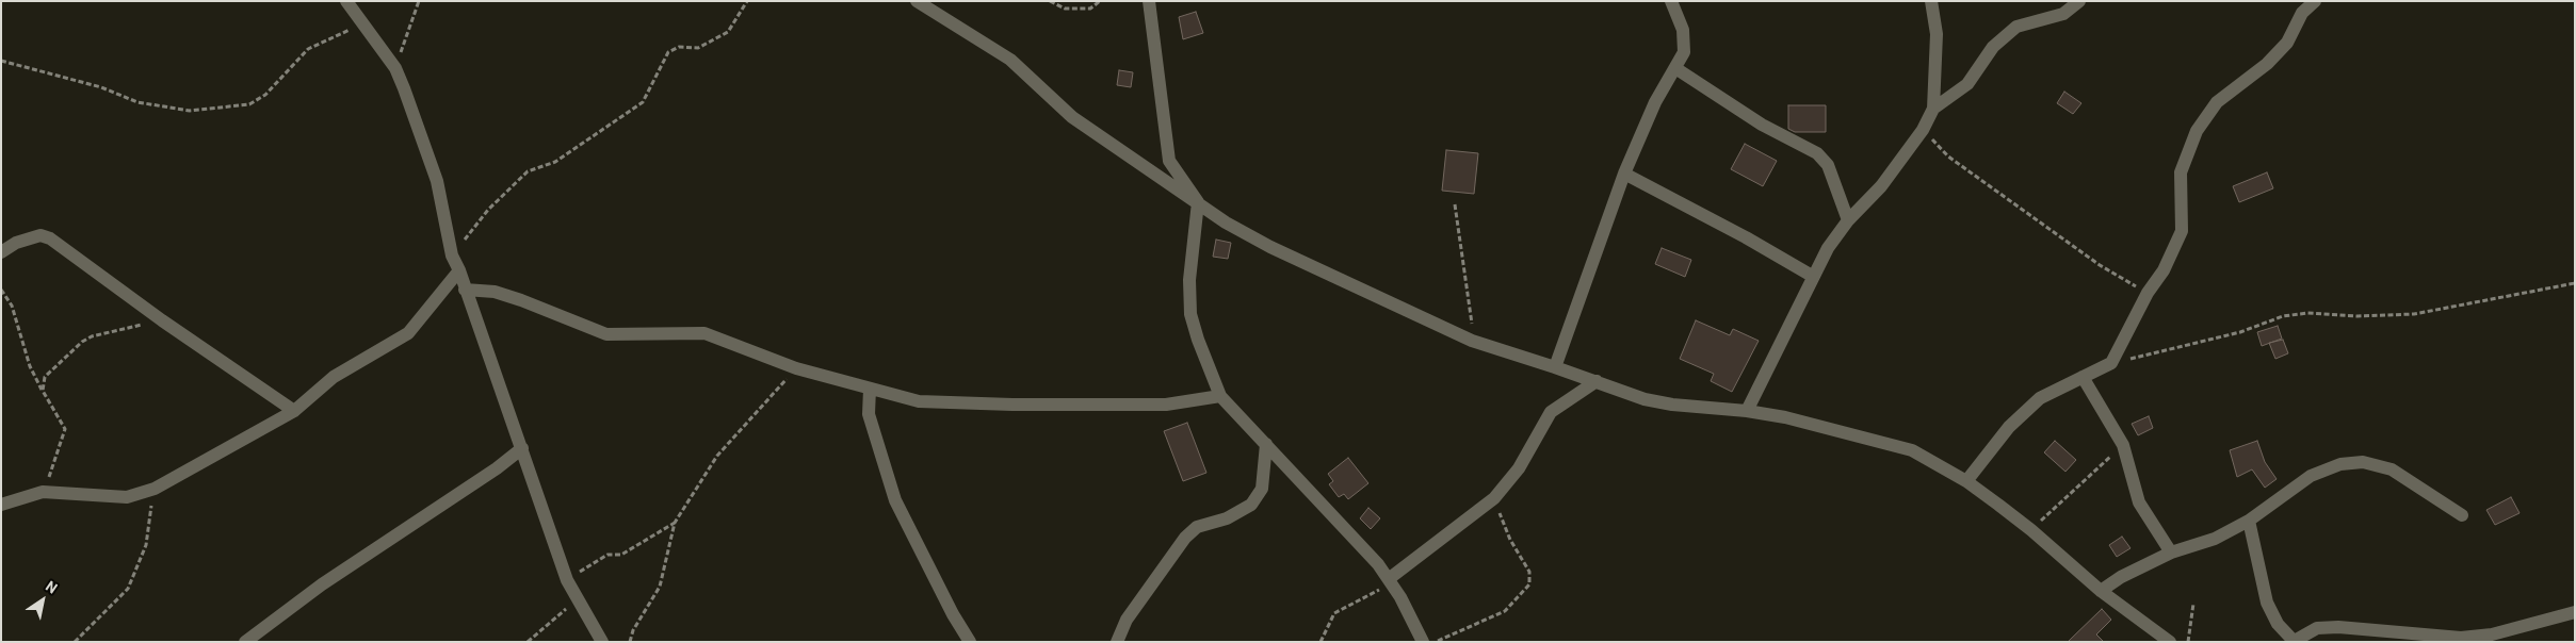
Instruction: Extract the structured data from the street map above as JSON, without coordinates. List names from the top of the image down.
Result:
{
  "north": "top right"
}
